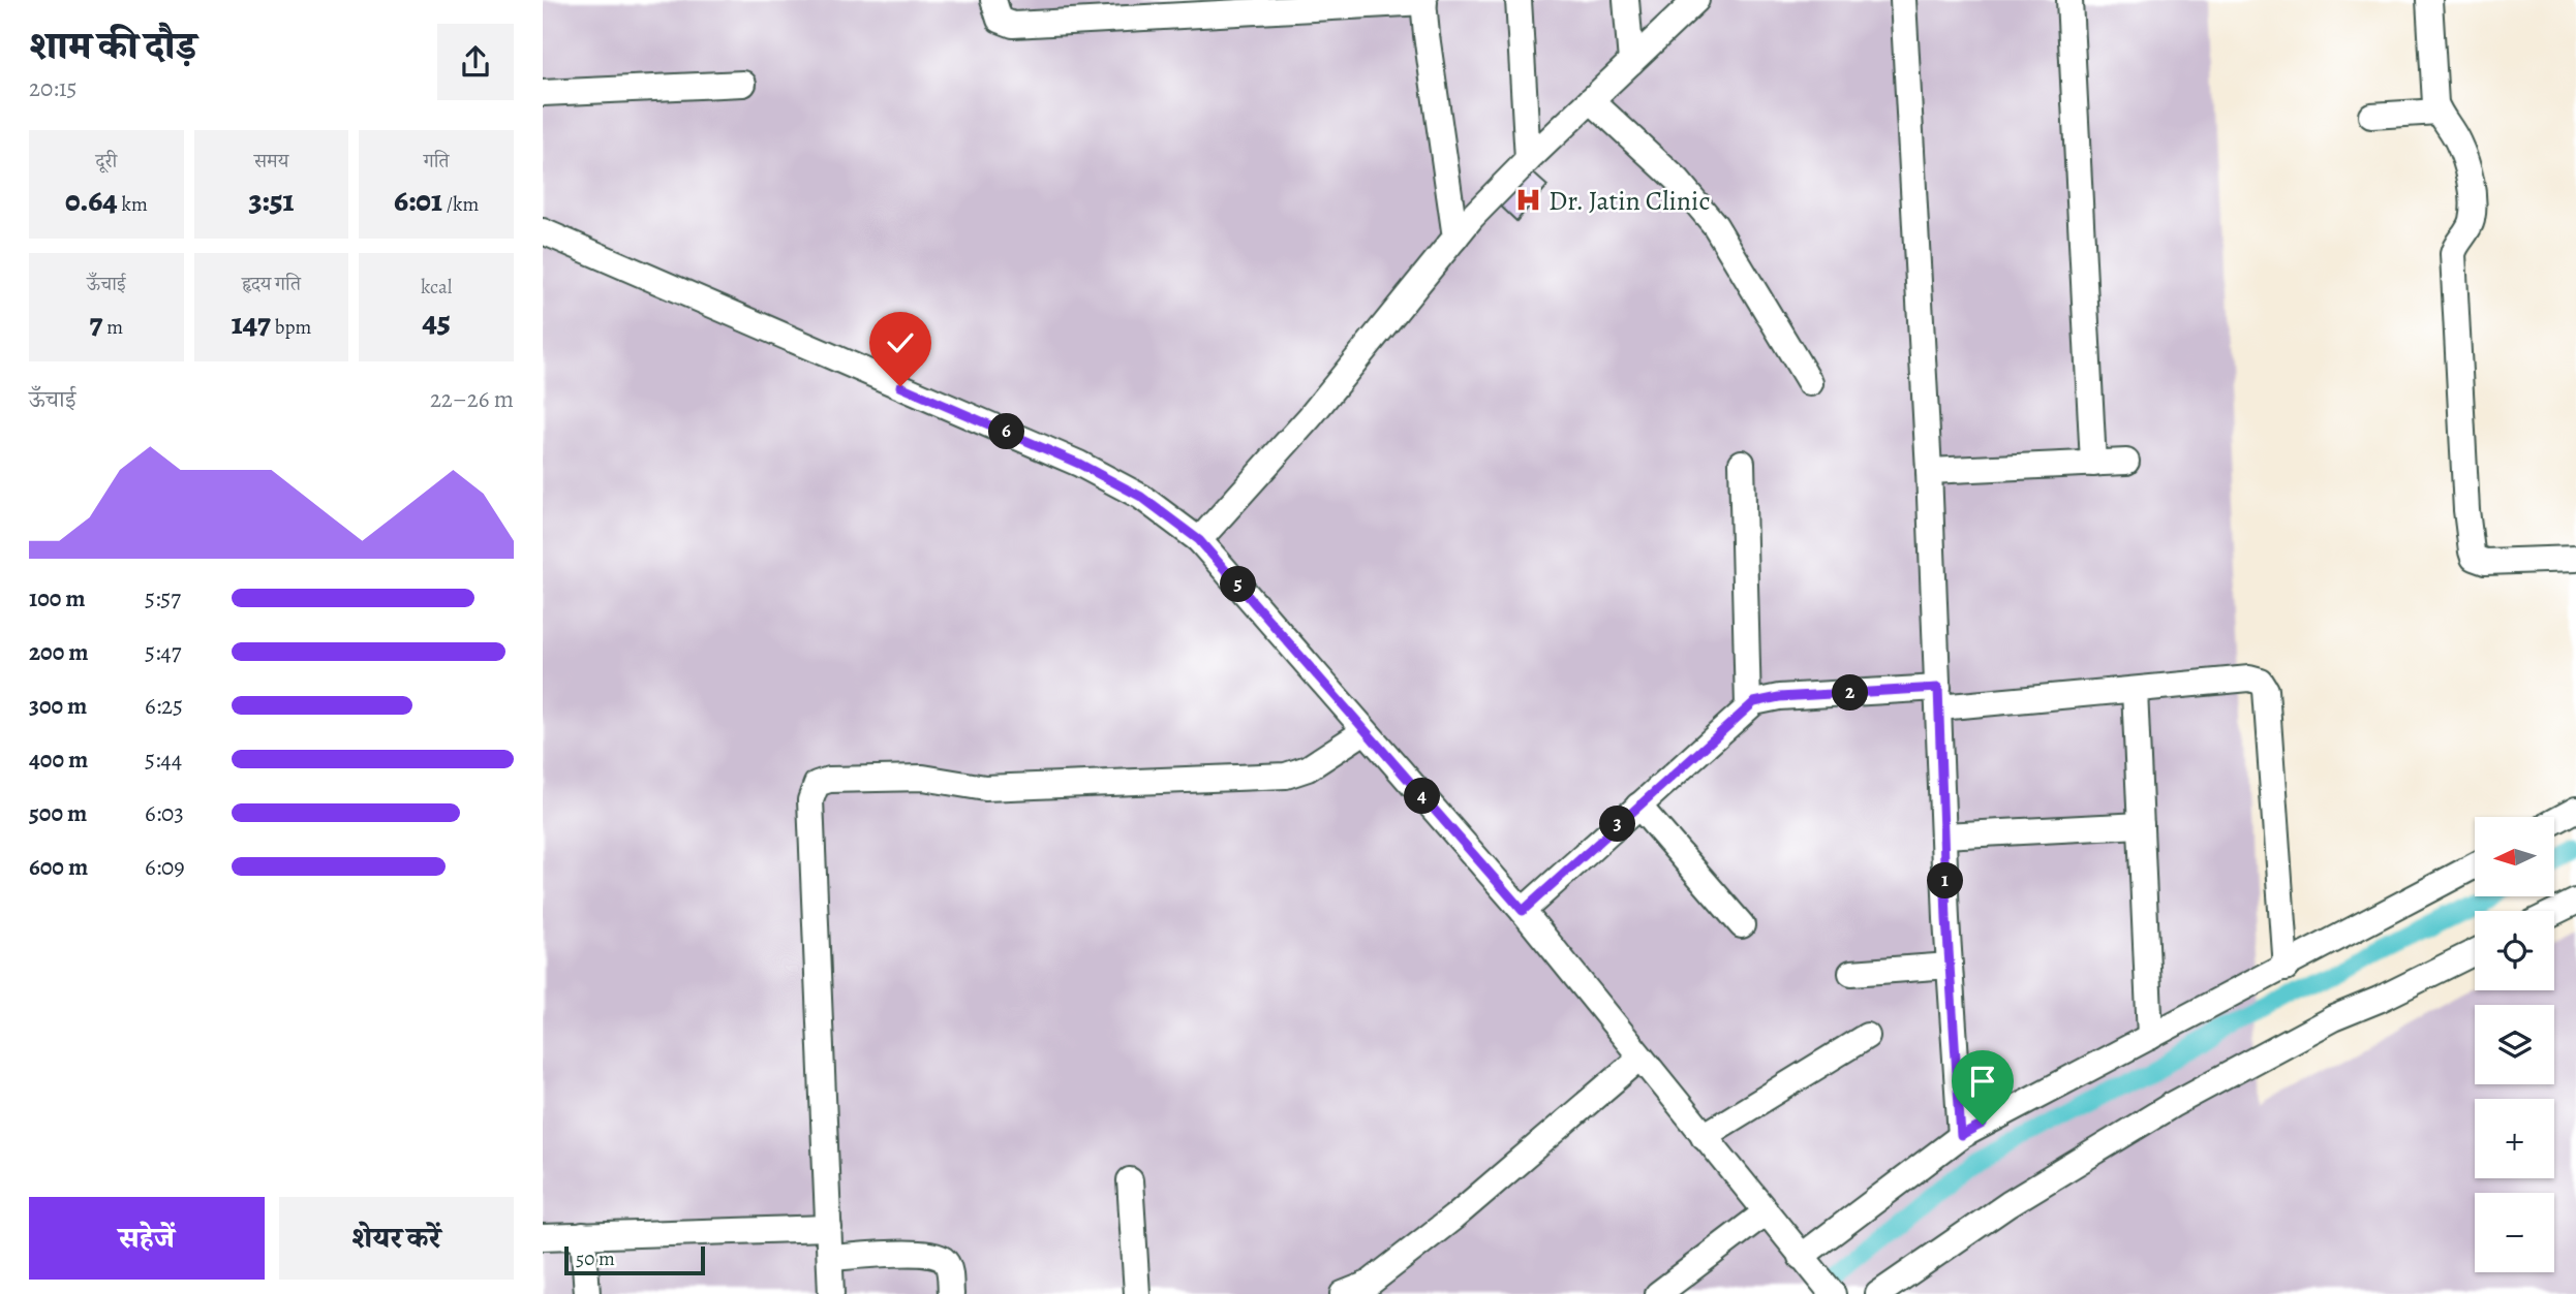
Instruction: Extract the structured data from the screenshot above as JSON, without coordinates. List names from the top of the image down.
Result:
{
  "places": {
    "hospital": ["Dr. Jatin Clinic"]
  },
  "scale_bar": "50 m",
  "north": "left",
  "page": {
    "heading": ["शाम की दौड़", "20:15"],
    "stats": [
      ["दूरी", "0.64 km"],
      ["समय", "3:51"],
      ["गति", "6:01 /km"],
      ["ऊँचाई", "7 m"],
      ["हृदय गति", "147 bpm"],
      ["kcal", "45"]
    ],
    "chart": ["ऊँचाई", "22–26 m"],
    "pins": [
      "6",
      "5",
      "2",
      "4",
      "3",
      "1"
    ],
    "list": [
      {
        "name": "100 m",
        "note": "5:57"
      },
      {
        "name": "200 m",
        "note": "5:47"
      },
      {
        "name": "300 m",
        "note": "6:25"
      },
      {
        "name": "400 m",
        "note": "5:44"
      },
      {
        "name": "500 m",
        "note": "6:03"
      },
      {
        "name": "600 m",
        "note": "6:09"
      }
    ],
    "map_buttons": ["+", "−"],
    "buttons": ["सहेजें", "शेयर करें"],
    "scale": "50 m"
  }
}
